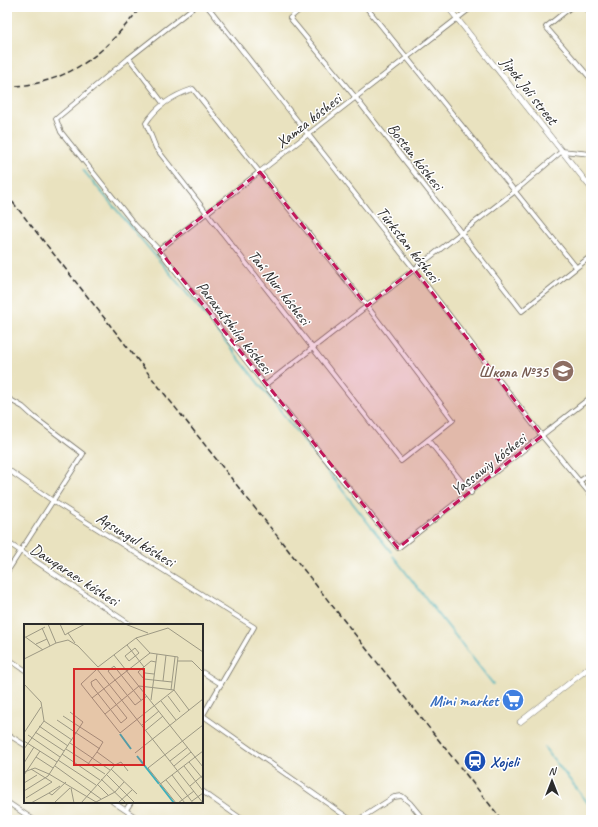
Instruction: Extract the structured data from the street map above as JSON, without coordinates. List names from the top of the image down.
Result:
{
  "streets": {
    "street": [
      "Jipek Joli street",
      "Xamza kóshesi",
      "Bostan kóshesi",
      "Túrkstan kóshesi",
      "Tań Nurı kóshesi",
      "Paraxatshılıq kóshesi",
      "Yassawiy kóshesi",
      "Aqsungul kóshesi",
      "Dawqaraev kóshesi"
    ]
  },
  "crossings": [
    ["Jipek Joli street", "Xamza kóshesi"],
    ["Xamza kóshesi", "Bostan kóshesi"],
    ["Xamza kóshesi", "Túrkstan kóshesi"],
    ["Xamza kóshesi", "Tań Nurı kóshesi"],
    ["Xamza kóshesi", "Paraxatshılıq kóshesi"],
    ["Túrkstan kóshesi", "Yassawiy kóshesi"],
    ["Paraxatshılıq kóshesi", "Yassawiy kóshesi"]
  ],
  "places": {
    "school or university": ["Школа №35"],
    "supermarket": ["Mini market"],
    "station": ["Xojeli"]
  },
  "north": "top"
}
